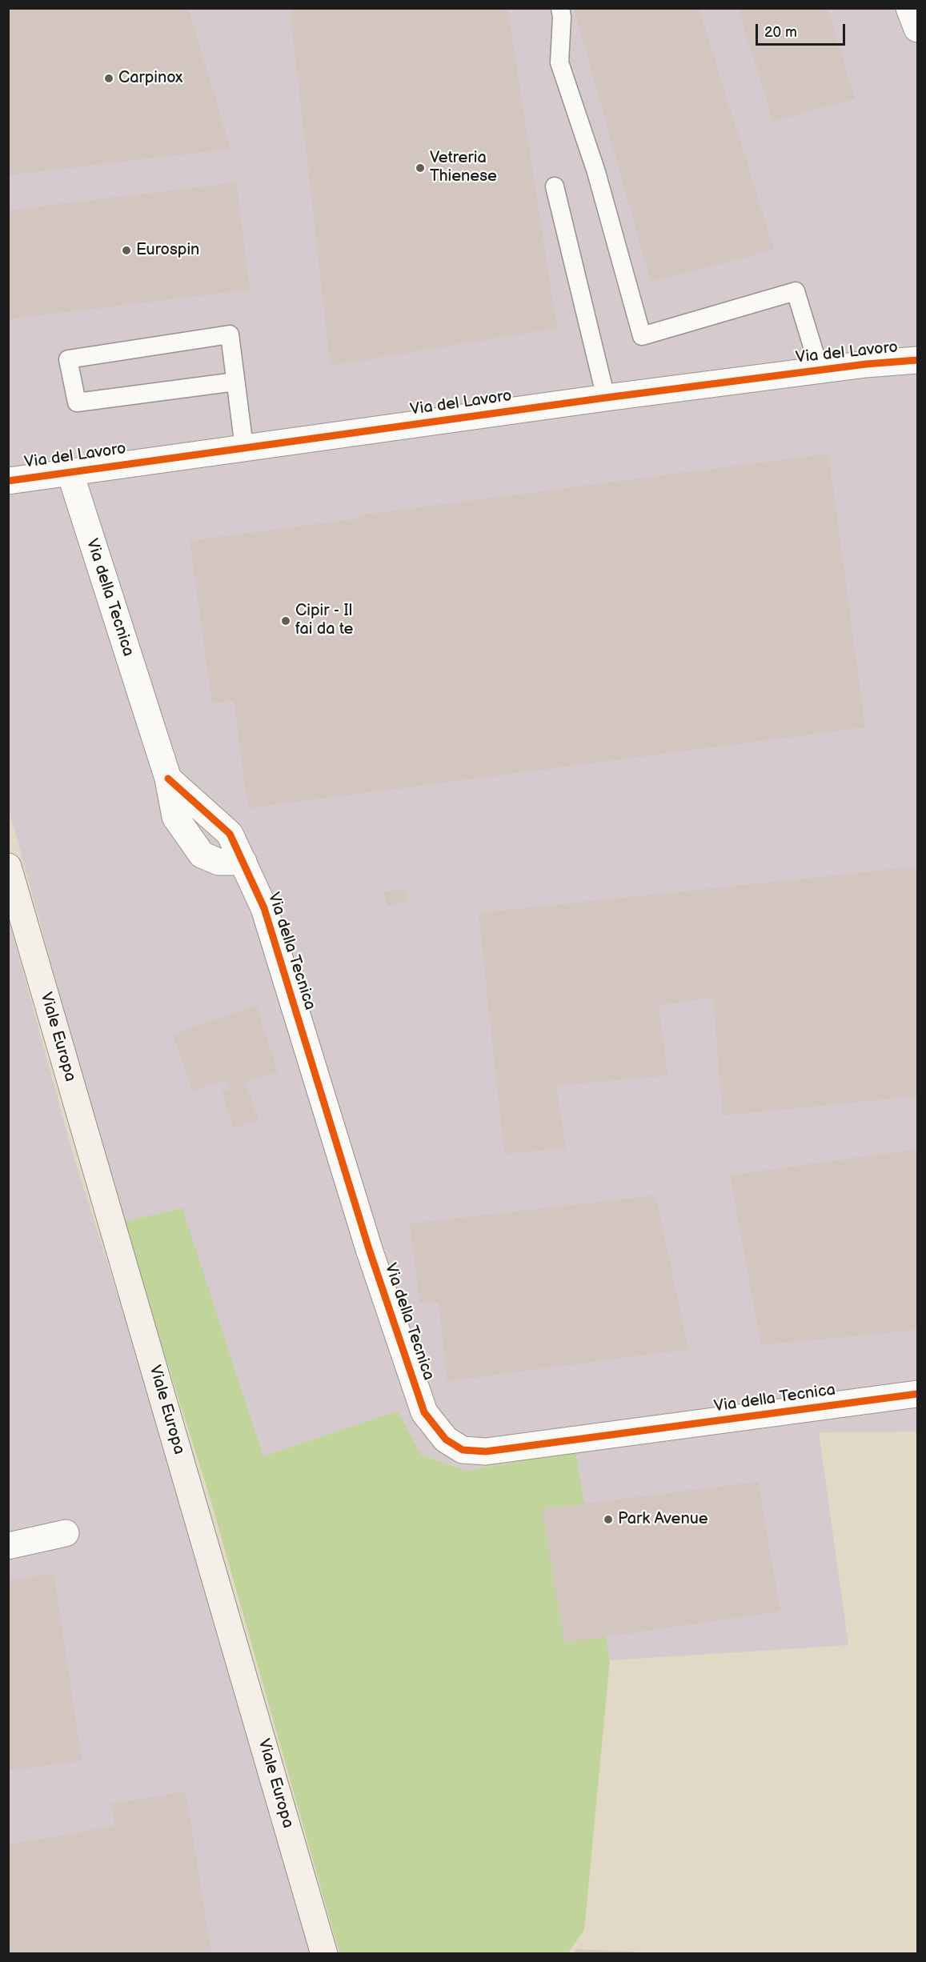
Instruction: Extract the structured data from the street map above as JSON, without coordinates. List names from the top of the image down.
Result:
{
  "streets": {
    "main road": ["Viale Europa"],
    "street": ["Via del Lavoro", "Via della Tecnica"]
  },
  "crossings": [
    ["Via del Lavoro", "Via della Tecnica"]
  ],
  "places": [
    "Carpinox",
    "Vetreria Thienese",
    "Eurospin",
    "Cipir - Il fai da te",
    "Park Avenue"
  ],
  "scale_bar": "20 m"
}
